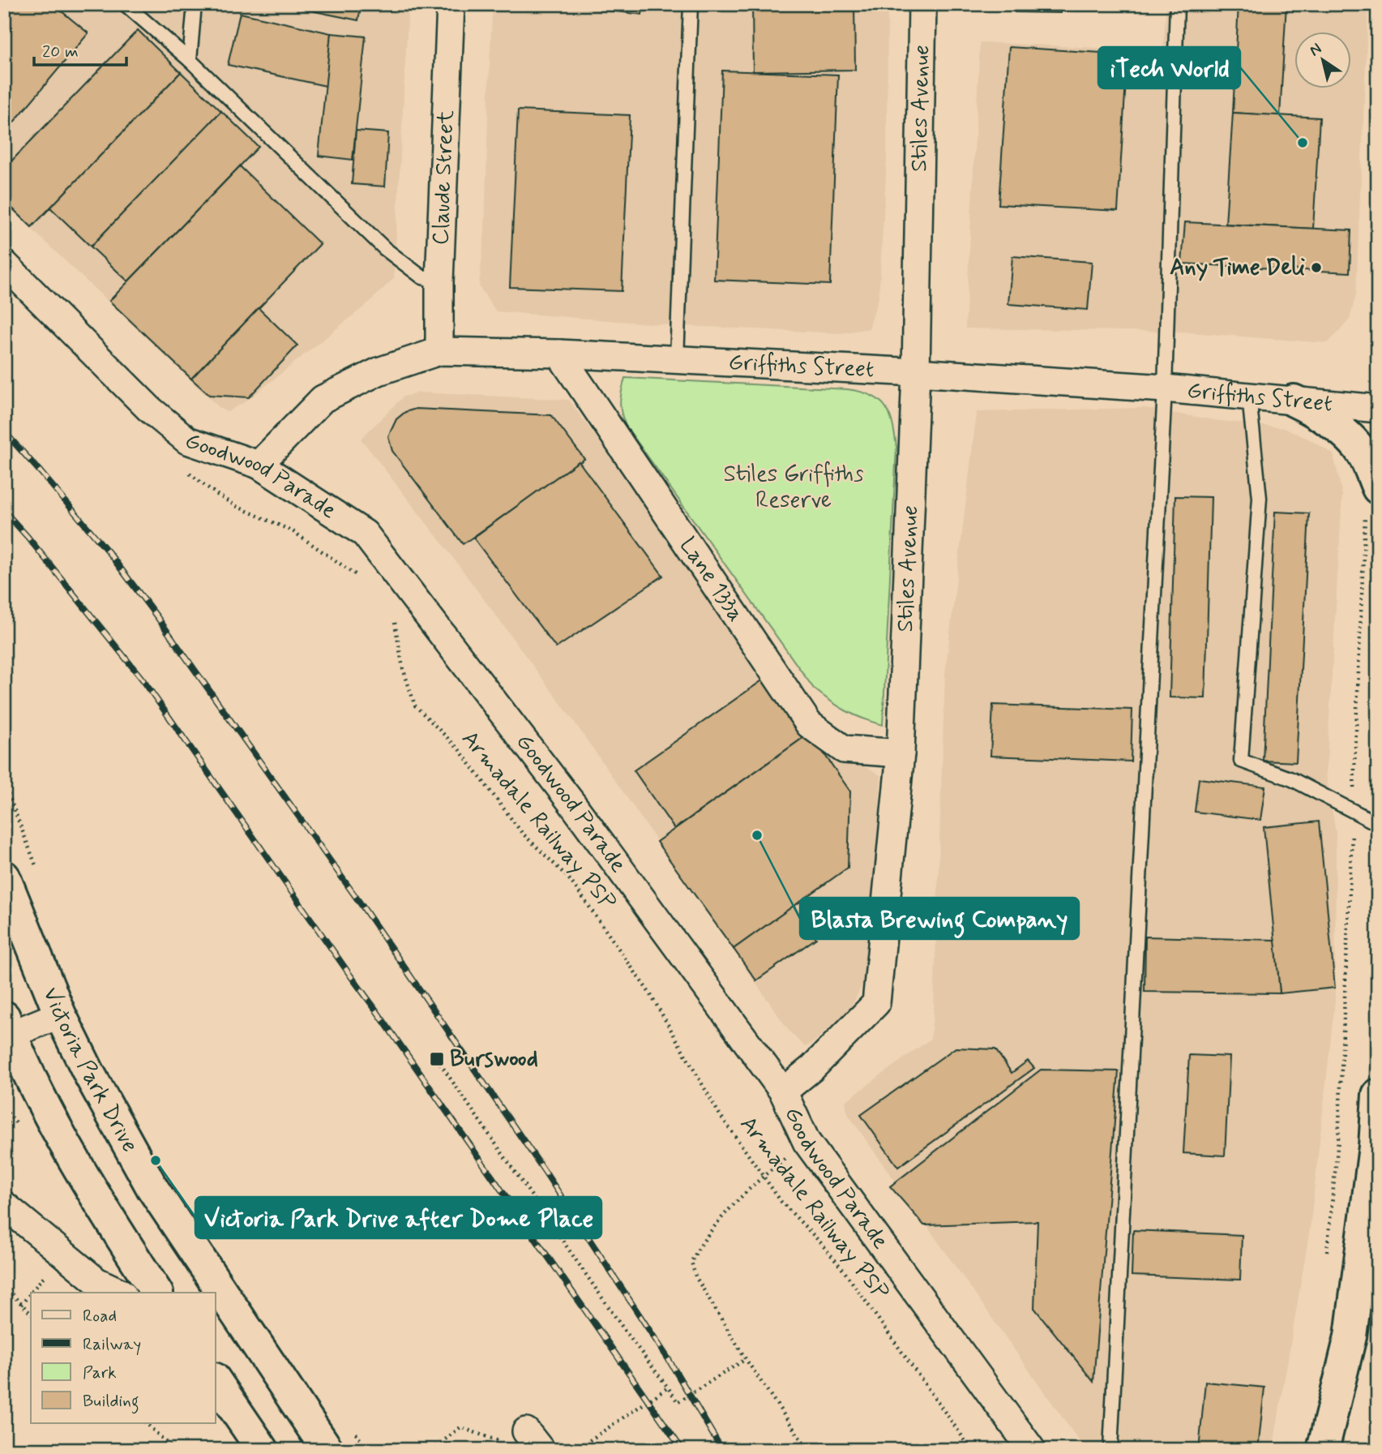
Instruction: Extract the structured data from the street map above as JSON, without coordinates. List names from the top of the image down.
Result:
{
  "streets": {
    "main road": ["Victoria Park Drive"],
    "street": [
      "Stiles Avenue",
      "Claude Street",
      "Griffiths Street",
      "Goodwood Parade",
      "Lane 133a"
    ],
    "path": ["Armadale Railway PSP"]
  },
  "crossings": [
    ["Stiles Avenue", "Griffiths Street"],
    ["Stiles Avenue", "Goodwood Parade"],
    ["Stiles Avenue", "Lane 133a"],
    ["Claude Street", "Griffiths Street"],
    ["Griffiths Street", "Goodwood Parade"],
    ["Griffiths Street", "Lane 133a"]
  ],
  "parks": ["Stiles Griffiths Reserve"],
  "places": {
    "other": [
      "iTech World",
      "Any Time Deli",
      "Blasta Brewing Company",
      "Victoria Park Drive after Dome Place"
    ],
    "transit": ["Burswood"]
  },
  "legend": [
    "Road",
    "Railway",
    "Park",
    "Building"
  ],
  "scale_bar": "20 m",
  "north": "top left"
}
